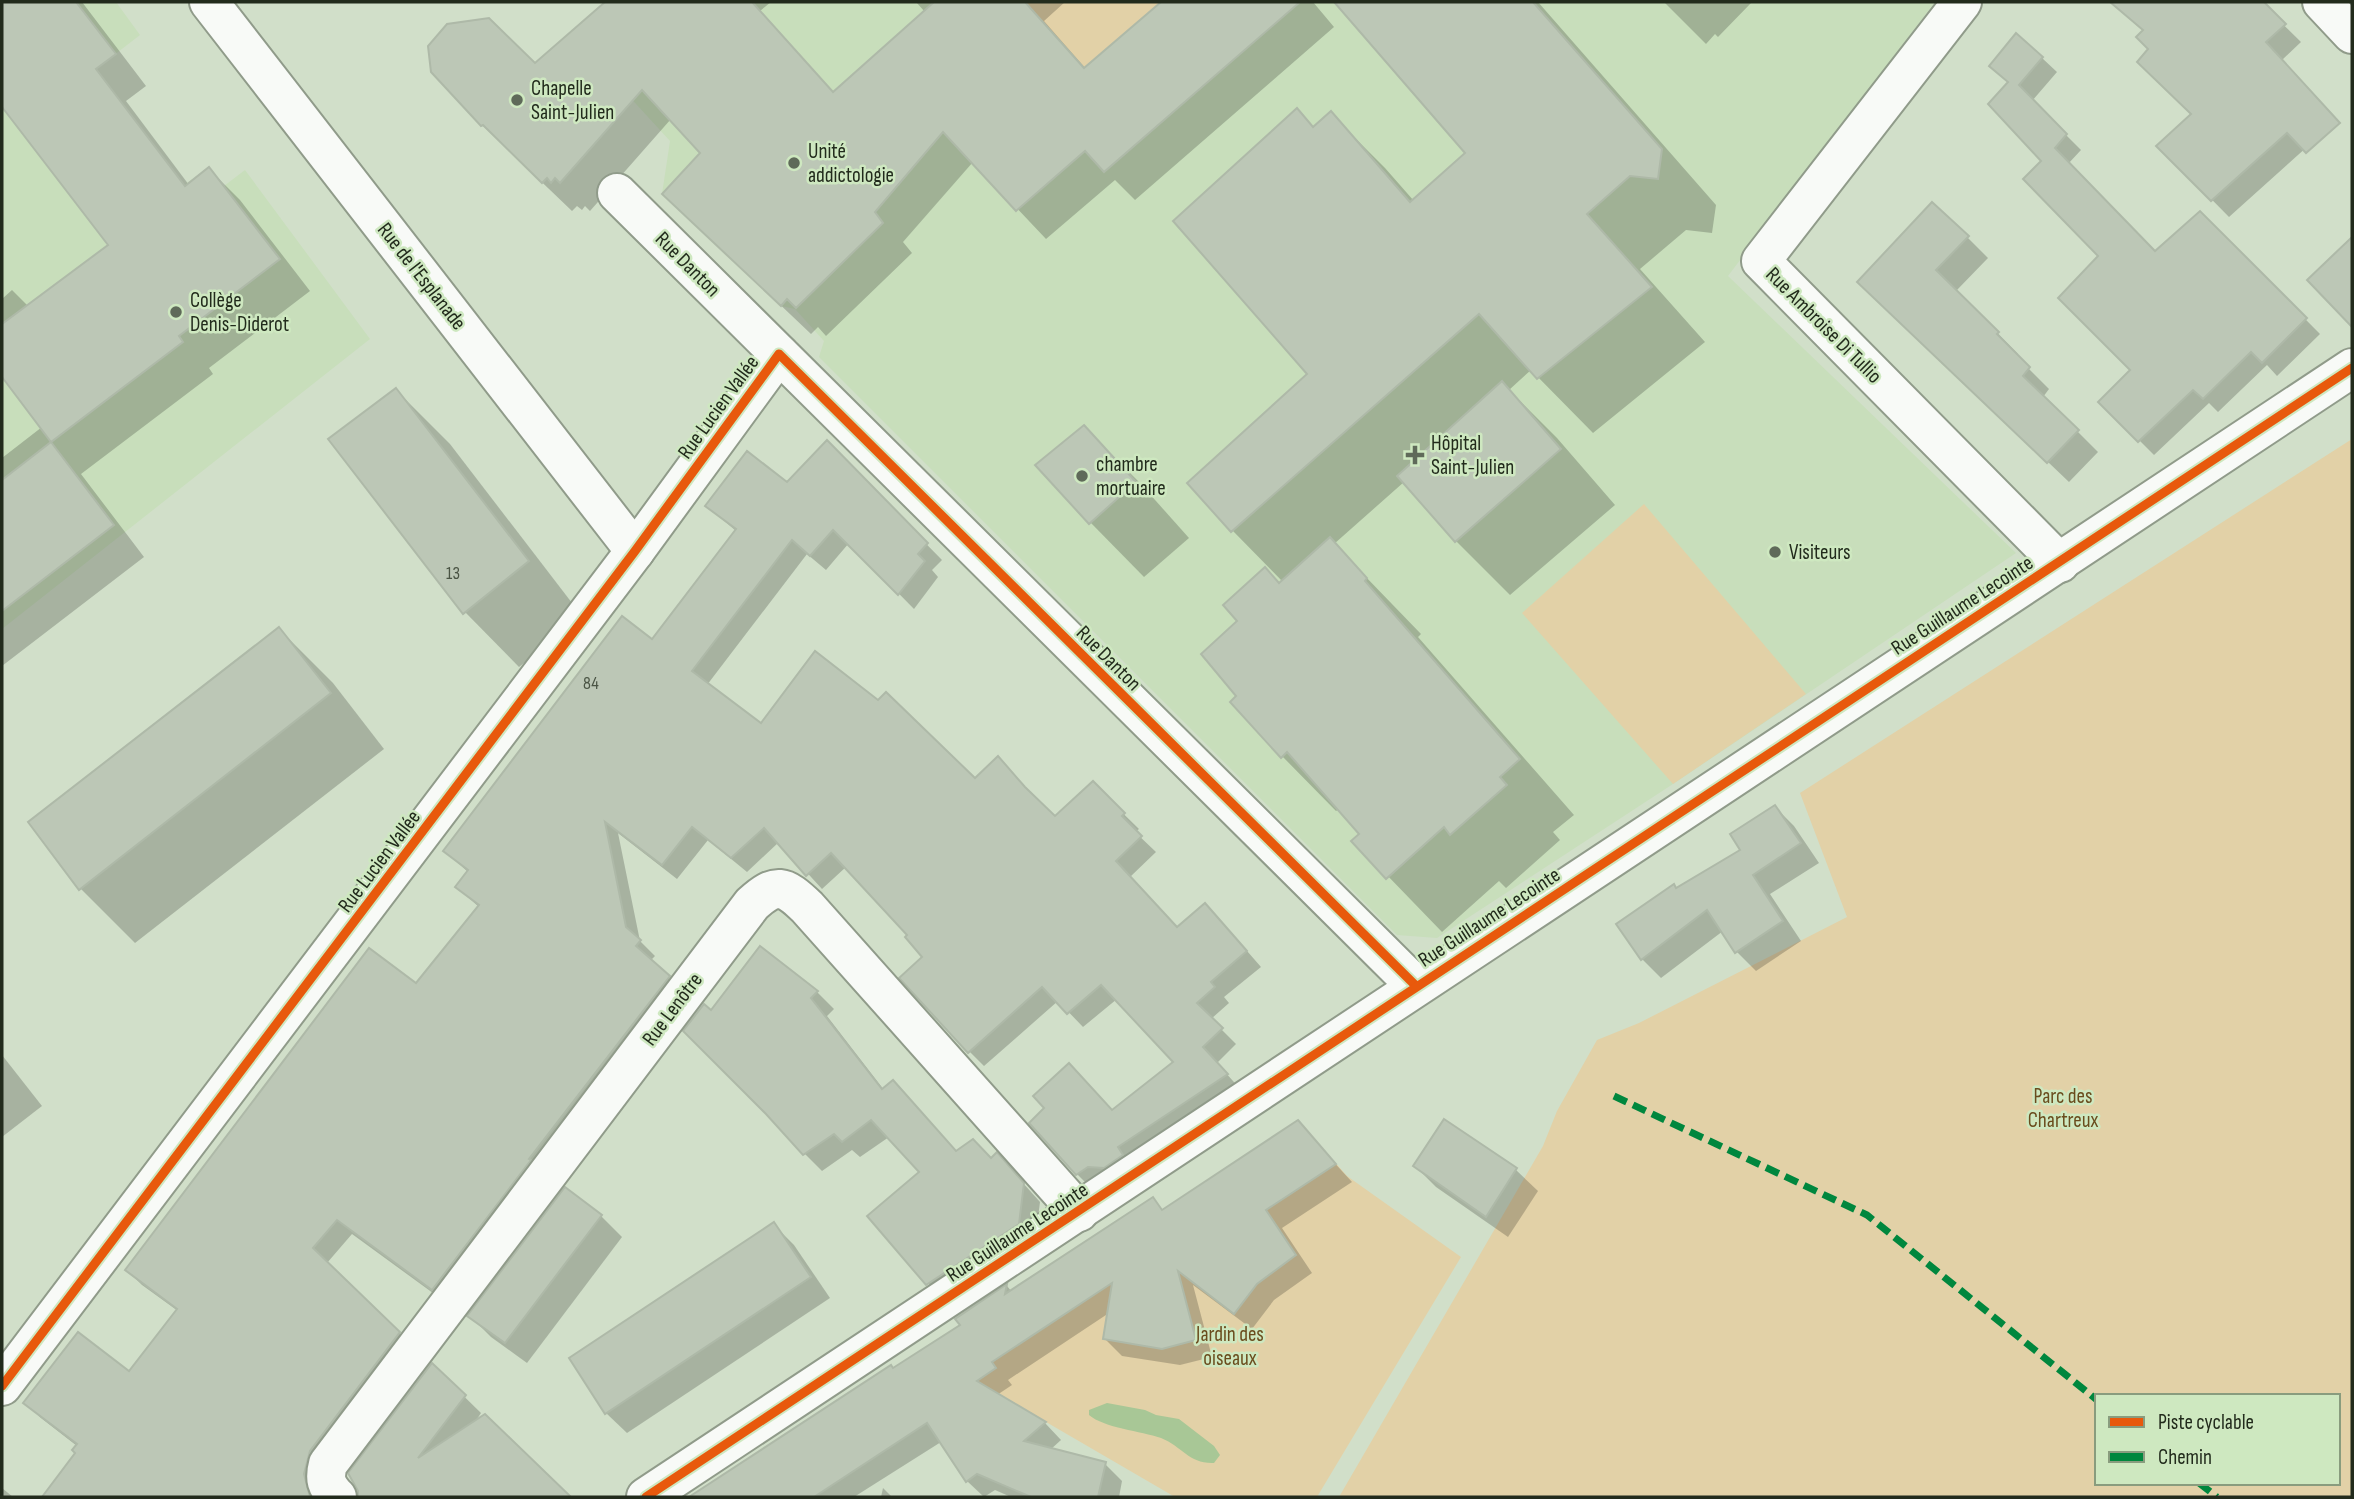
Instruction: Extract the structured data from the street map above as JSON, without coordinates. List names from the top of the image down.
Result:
{
  "streets": {
    "street": [
      "Rue Danton",
      "Rue de l'Esplanade",
      "Rue Ambroise Di Tullio",
      "Rue Lucien Vallée",
      "Rue Guillaume Lecointe",
      "Rue Lenôtre"
    ]
  },
  "crossings": [
    ["Rue Danton", "Rue Lucien Vallée"],
    ["Rue Danton", "Rue Guillaume Lecointe"],
    ["Rue de l'Esplanade", "Rue Lucien Vallée"],
    ["Rue Ambroise Di Tullio", "Rue Guillaume Lecointe"],
    ["Rue Guillaume Lecointe", "Rue Lenôtre"]
  ],
  "parks": ["Parc des Chartreux", "Jardin des oiseaux"],
  "places": {
    "other": [
      "Chapelle Saint-Julien",
      "Unité addictologie",
      "Collège Denis-Diderot",
      "chambre mortuaire",
      "Visiteurs"
    ],
    "health": ["Hôpital Saint-Julien"]
  },
  "house_numbers": ["13", "84"],
  "legend": ["Piste cyclable", "Chemin"]
}
